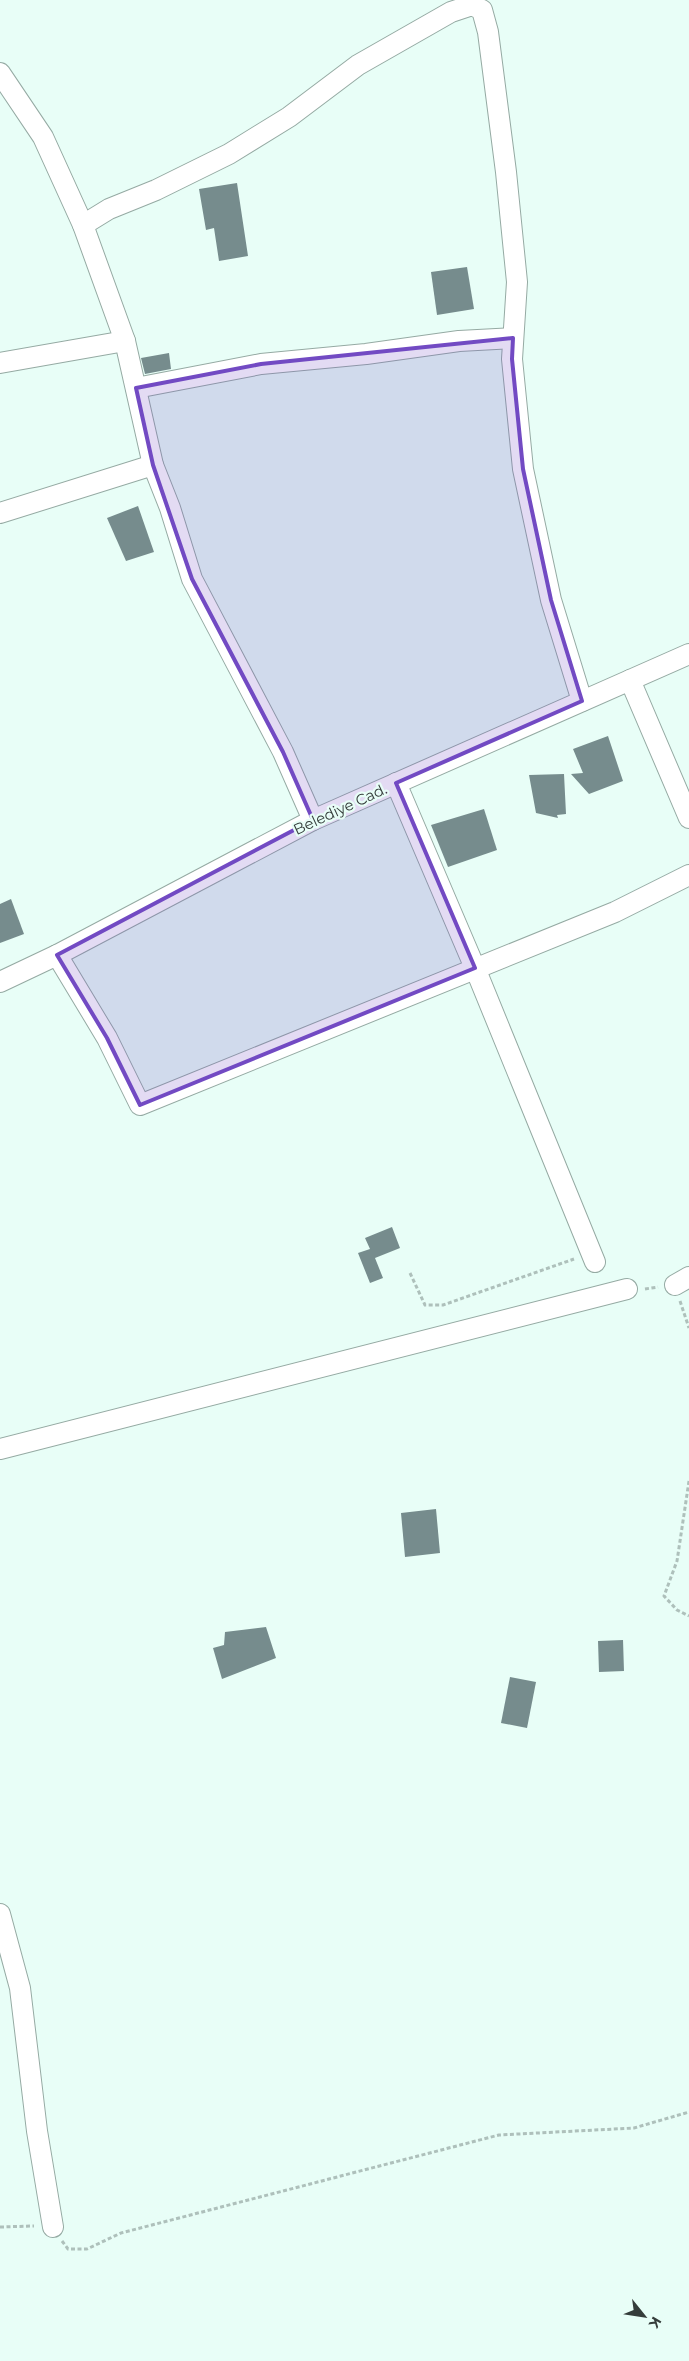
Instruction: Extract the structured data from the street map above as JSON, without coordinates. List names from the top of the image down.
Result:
{
  "streets": {
    "street": ["Belediye Cad."]
  },
  "north": "bottom right"
}
